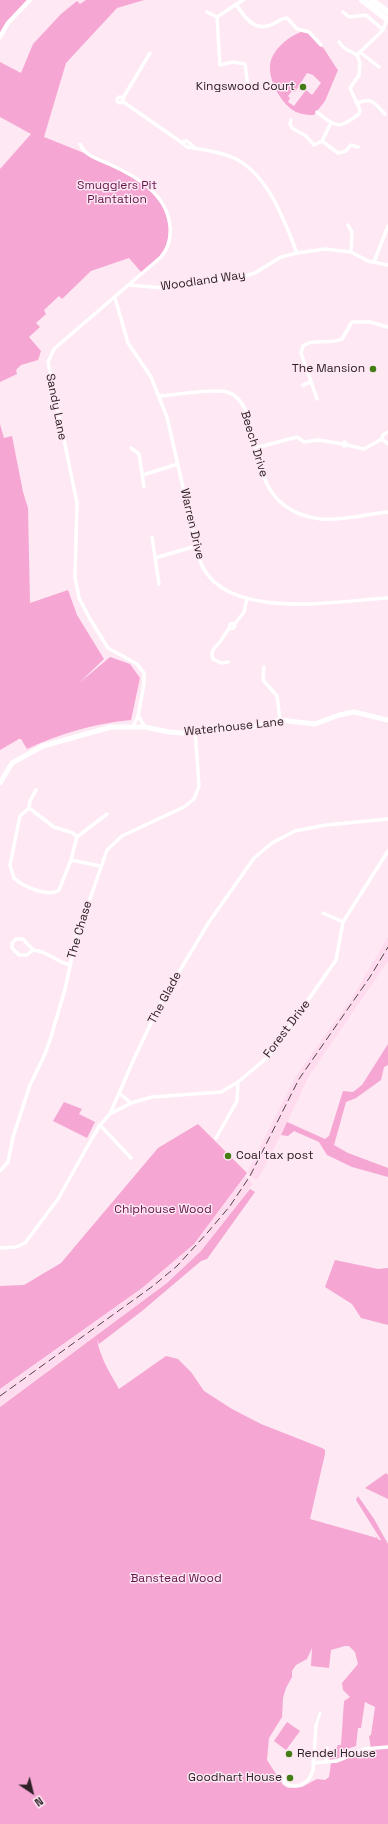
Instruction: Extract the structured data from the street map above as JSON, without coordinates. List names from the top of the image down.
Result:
{
  "streets": {
    "main road": ["Waterhouse Lane"],
    "street": [
      "Woodland Way",
      "Sandy Lane",
      "Beech Drive",
      "Warren Drive",
      "The Chase",
      "The Glade",
      "Forest Drive"
    ]
  },
  "crossings": [
    ["Woodland Way", "Sandy Lane"],
    ["Sandy Lane", "Warren Drive"],
    ["Sandy Lane", "Waterhouse Lane"],
    ["Beech Drive", "Warren Drive"],
    ["Waterhouse Lane", "The Chase"],
    ["The Glade", "Forest Drive"]
  ],
  "parks": ["Smugglers Pit Plantation", "Chiphouse Wood", "Banstead Wood"],
  "places": [
    "Kingswood Court",
    "The Mansion",
    "Coal tax post",
    "Rendel House",
    "Goodhart House"
  ],
  "north": "bottom right"
}
